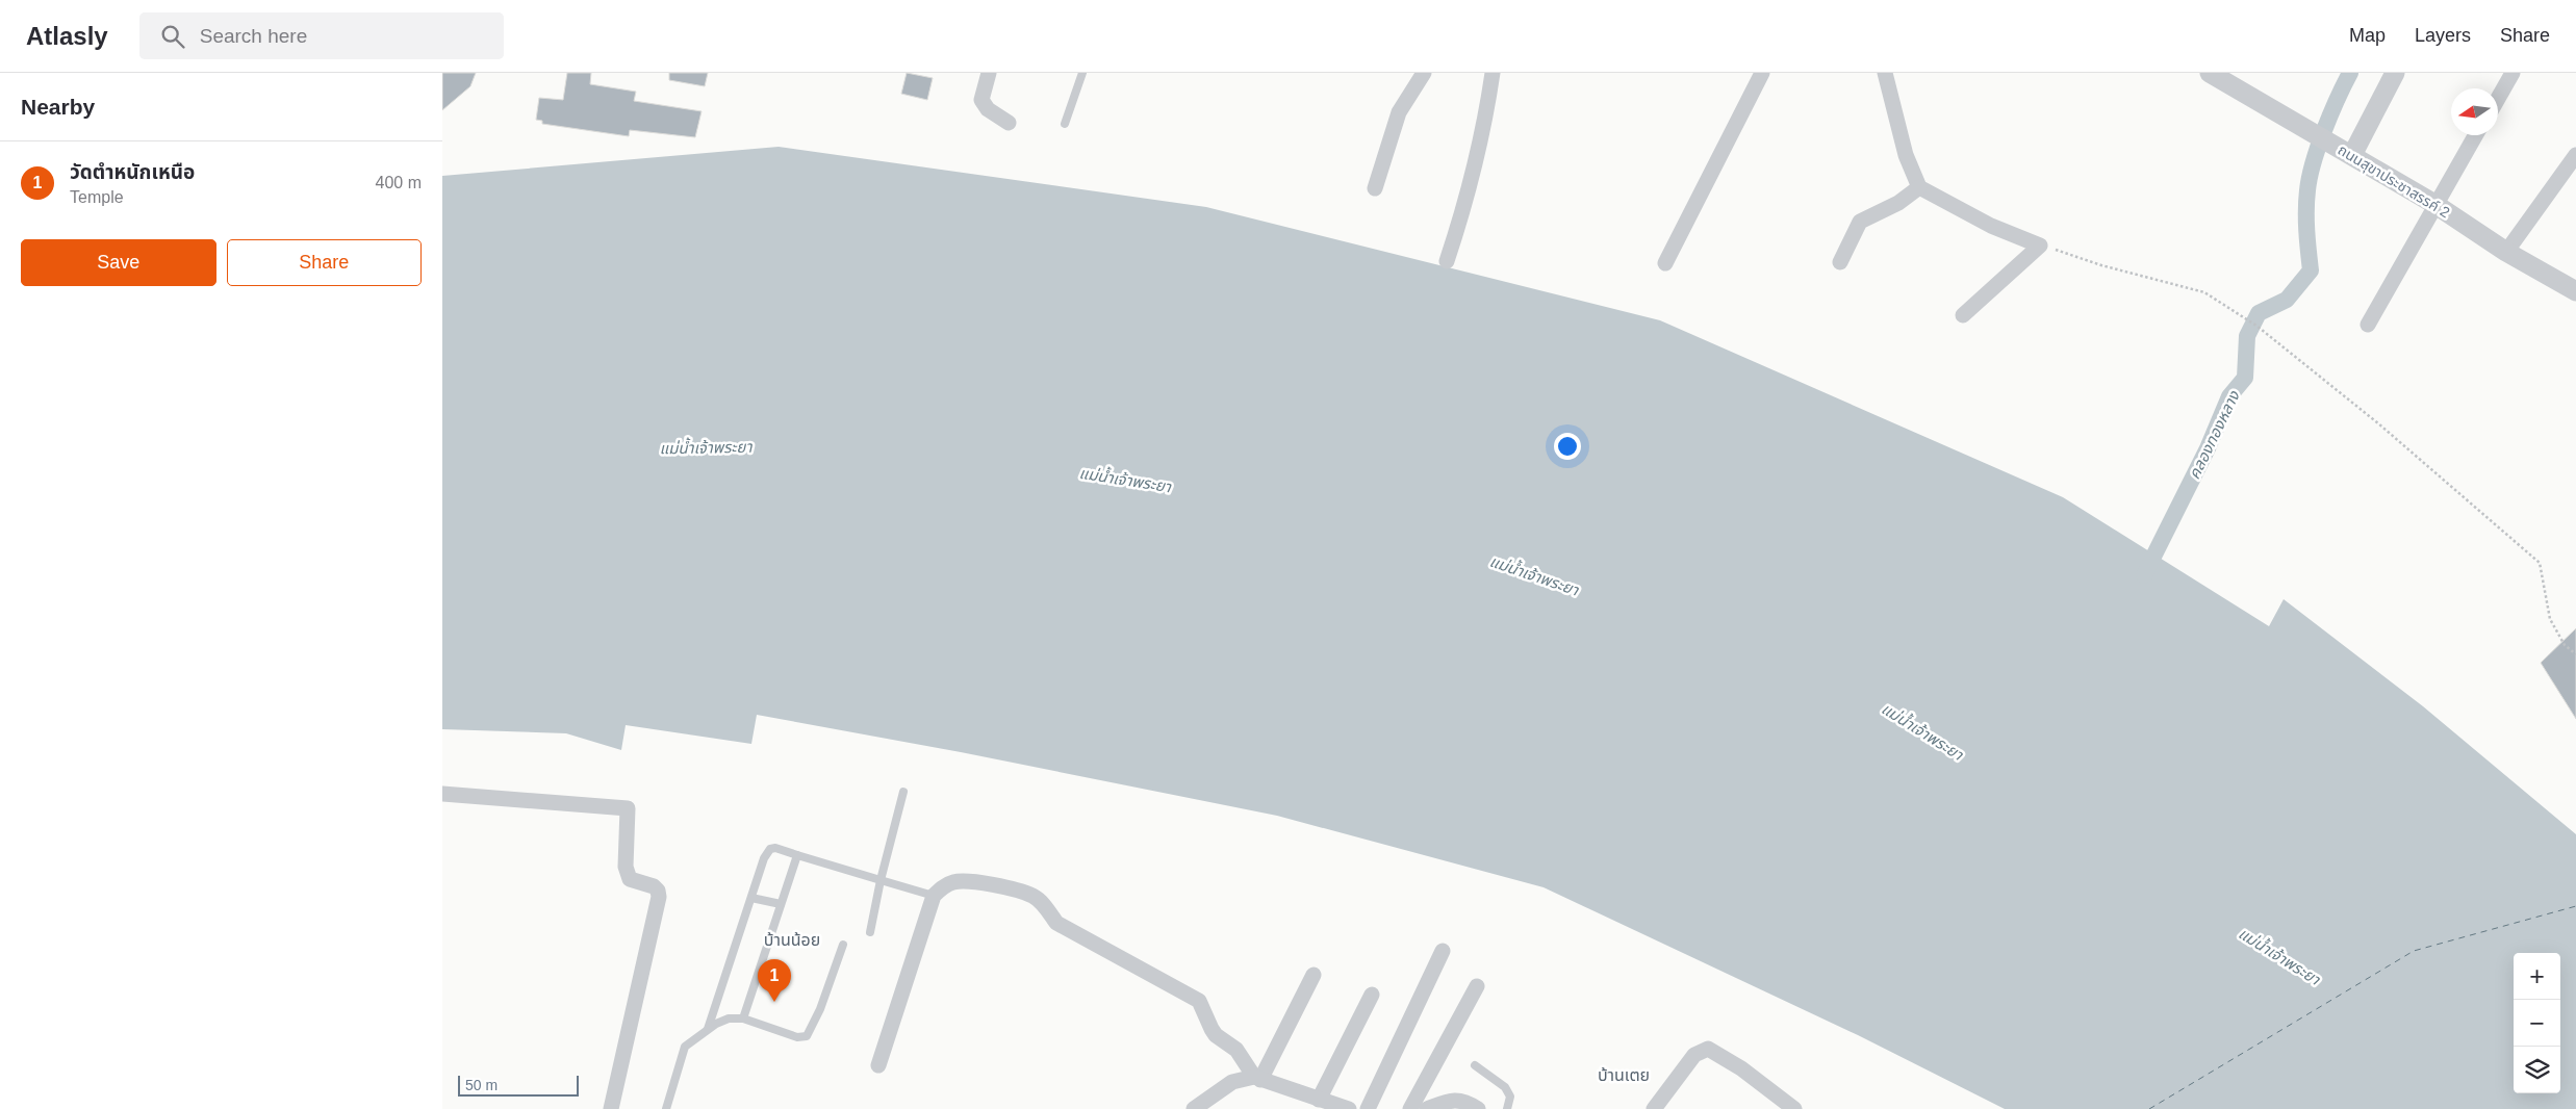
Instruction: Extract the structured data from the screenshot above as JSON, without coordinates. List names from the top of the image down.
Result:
{
  "streets": {
    "street": ["ถนนสุขาประชาสรรค์ 2"]
  },
  "districts": ["บ้านน้อย", "บ้านเตย"],
  "water": ["คลองทองหลาง", "แม่น้ำเจ้าพระยา"],
  "scale_bar": "50 m",
  "north": "left",
  "page": {
    "header": "Atlasly",
    "search": "Search here",
    "nav": ["Map", "Layers", "Share"],
    "heading": "Nearby",
    "list": [
      {
        "mark": "1",
        "name": "วัดตำหนักเหนือ",
        "note": "Temple",
        "value": "400 m"
      }
    ],
    "buttons": ["Save", "Share"],
    "map_buttons": ["+", "−"],
    "pins": "1",
    "scale": "50 m"
  }
}
